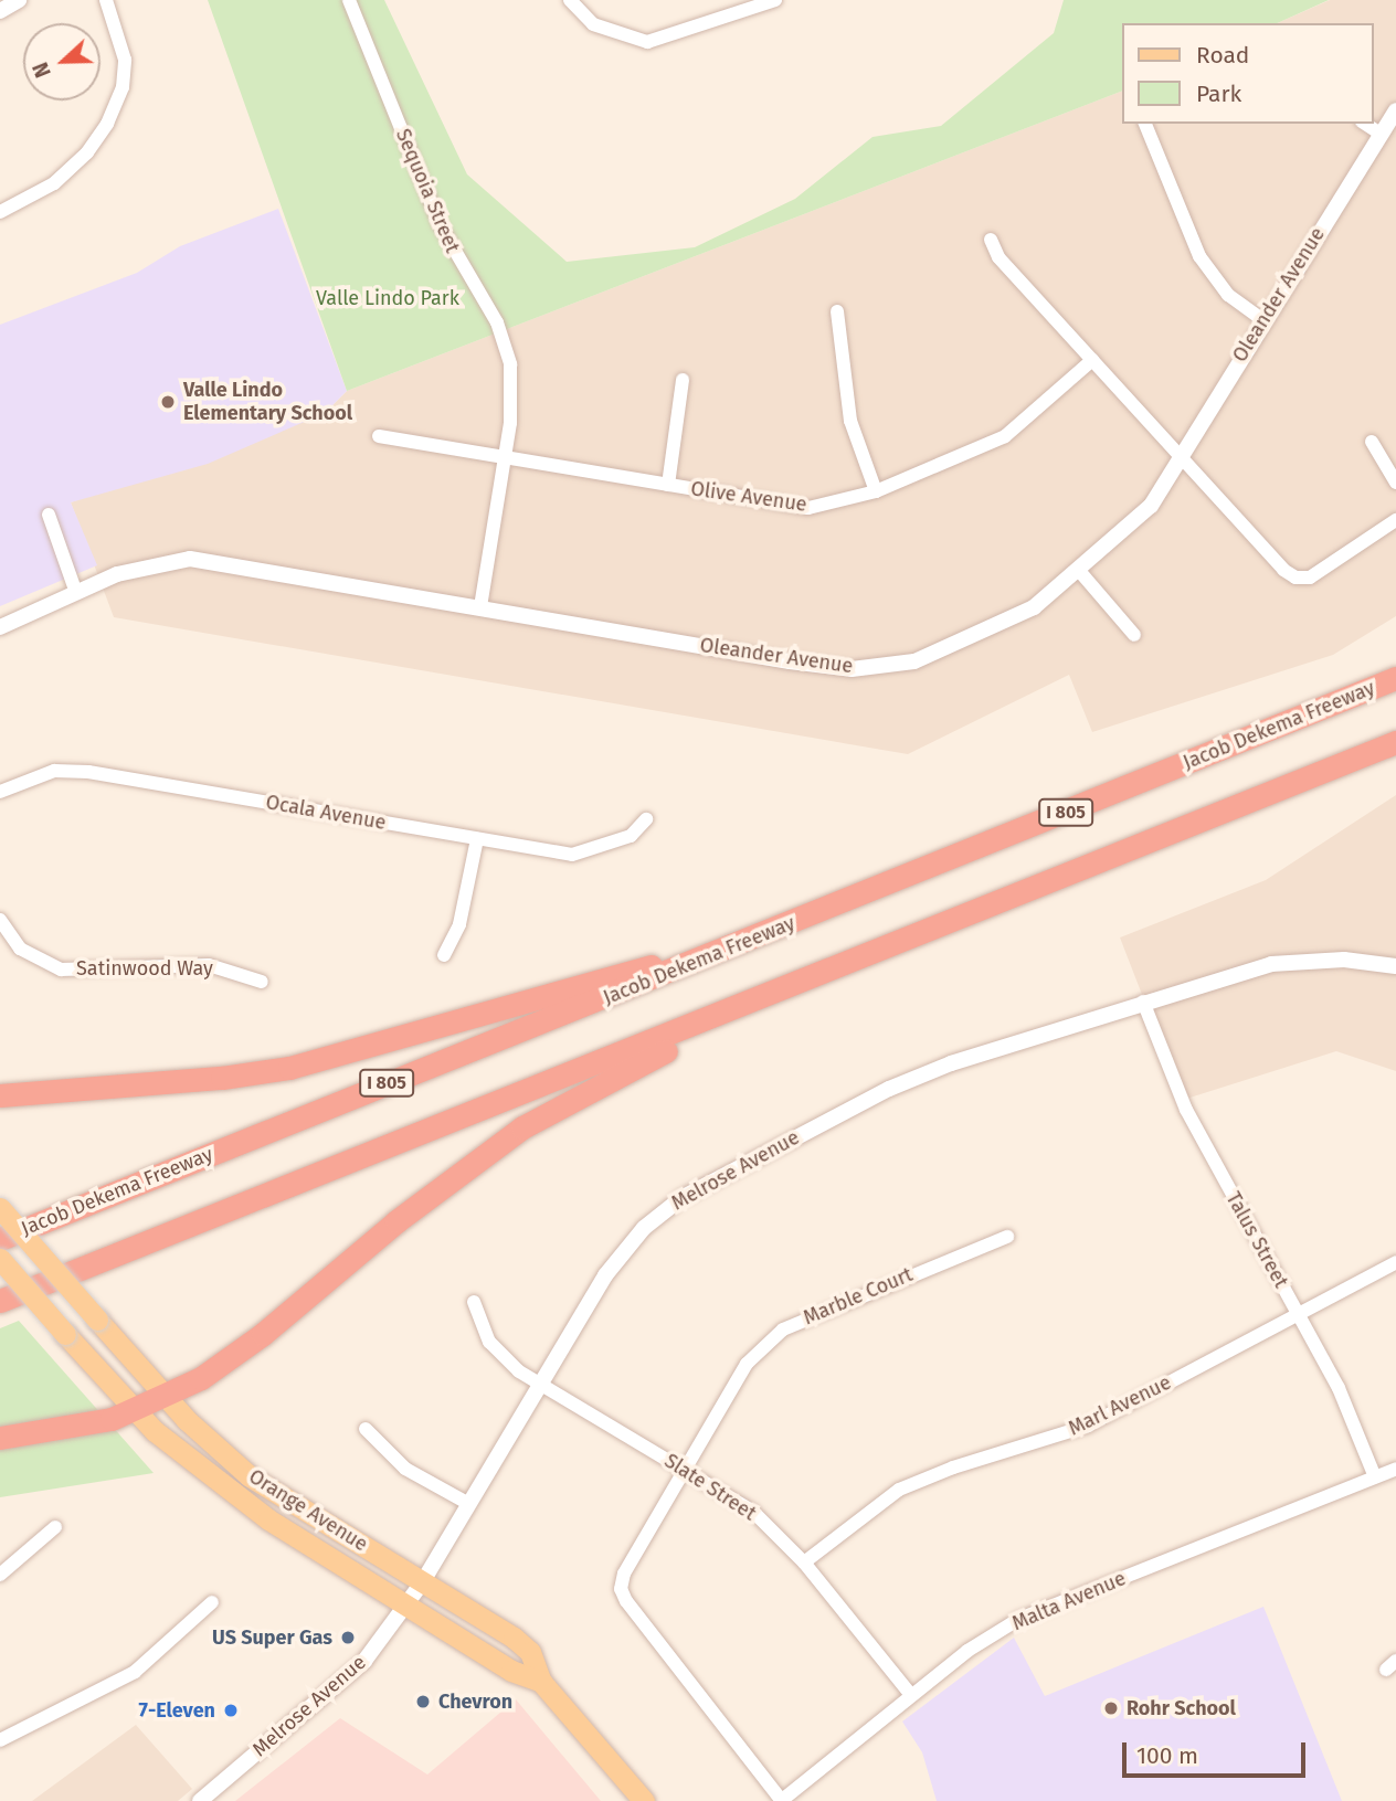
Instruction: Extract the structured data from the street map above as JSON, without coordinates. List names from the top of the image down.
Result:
{
  "streets": {
    "highway": ["Jacob Dekema Freeway", "I 805"],
    "main road": ["Orange Avenue"],
    "street": [
      "Sequoia Street",
      "Oleander Avenue",
      "Olive Avenue",
      "Ocala Avenue",
      "Satinwood Way",
      "Melrose Avenue",
      "Talus Street",
      "Marble Court",
      "Marl Avenue",
      "Slate Street",
      "Malta Avenue"
    ]
  },
  "crossings": [
    ["Sequoia Street", "Oleander Avenue"],
    ["Sequoia Street", "Olive Avenue"],
    ["Melrose Avenue", "Talus Street"],
    ["Melrose Avenue", "Slate Street"],
    ["Melrose Avenue", "Orange Avenue"],
    ["Talus Street", "Marl Avenue"],
    ["Talus Street", "Malta Avenue"],
    ["Marble Court", "Slate Street"],
    ["Marble Court", "Malta Avenue"],
    ["Marl Avenue", "Slate Street"],
    ["Slate Street", "Malta Avenue"]
  ],
  "parks": ["Valle Lindo Park"],
  "places": [
    "Valle Lindo Elementary School",
    "US Super Gas",
    "Chevron",
    "Rohr School",
    "7-Eleven"
  ],
  "legend": ["Road", "Park"],
  "scale_bar": "100 m",
  "north": "left"
}
